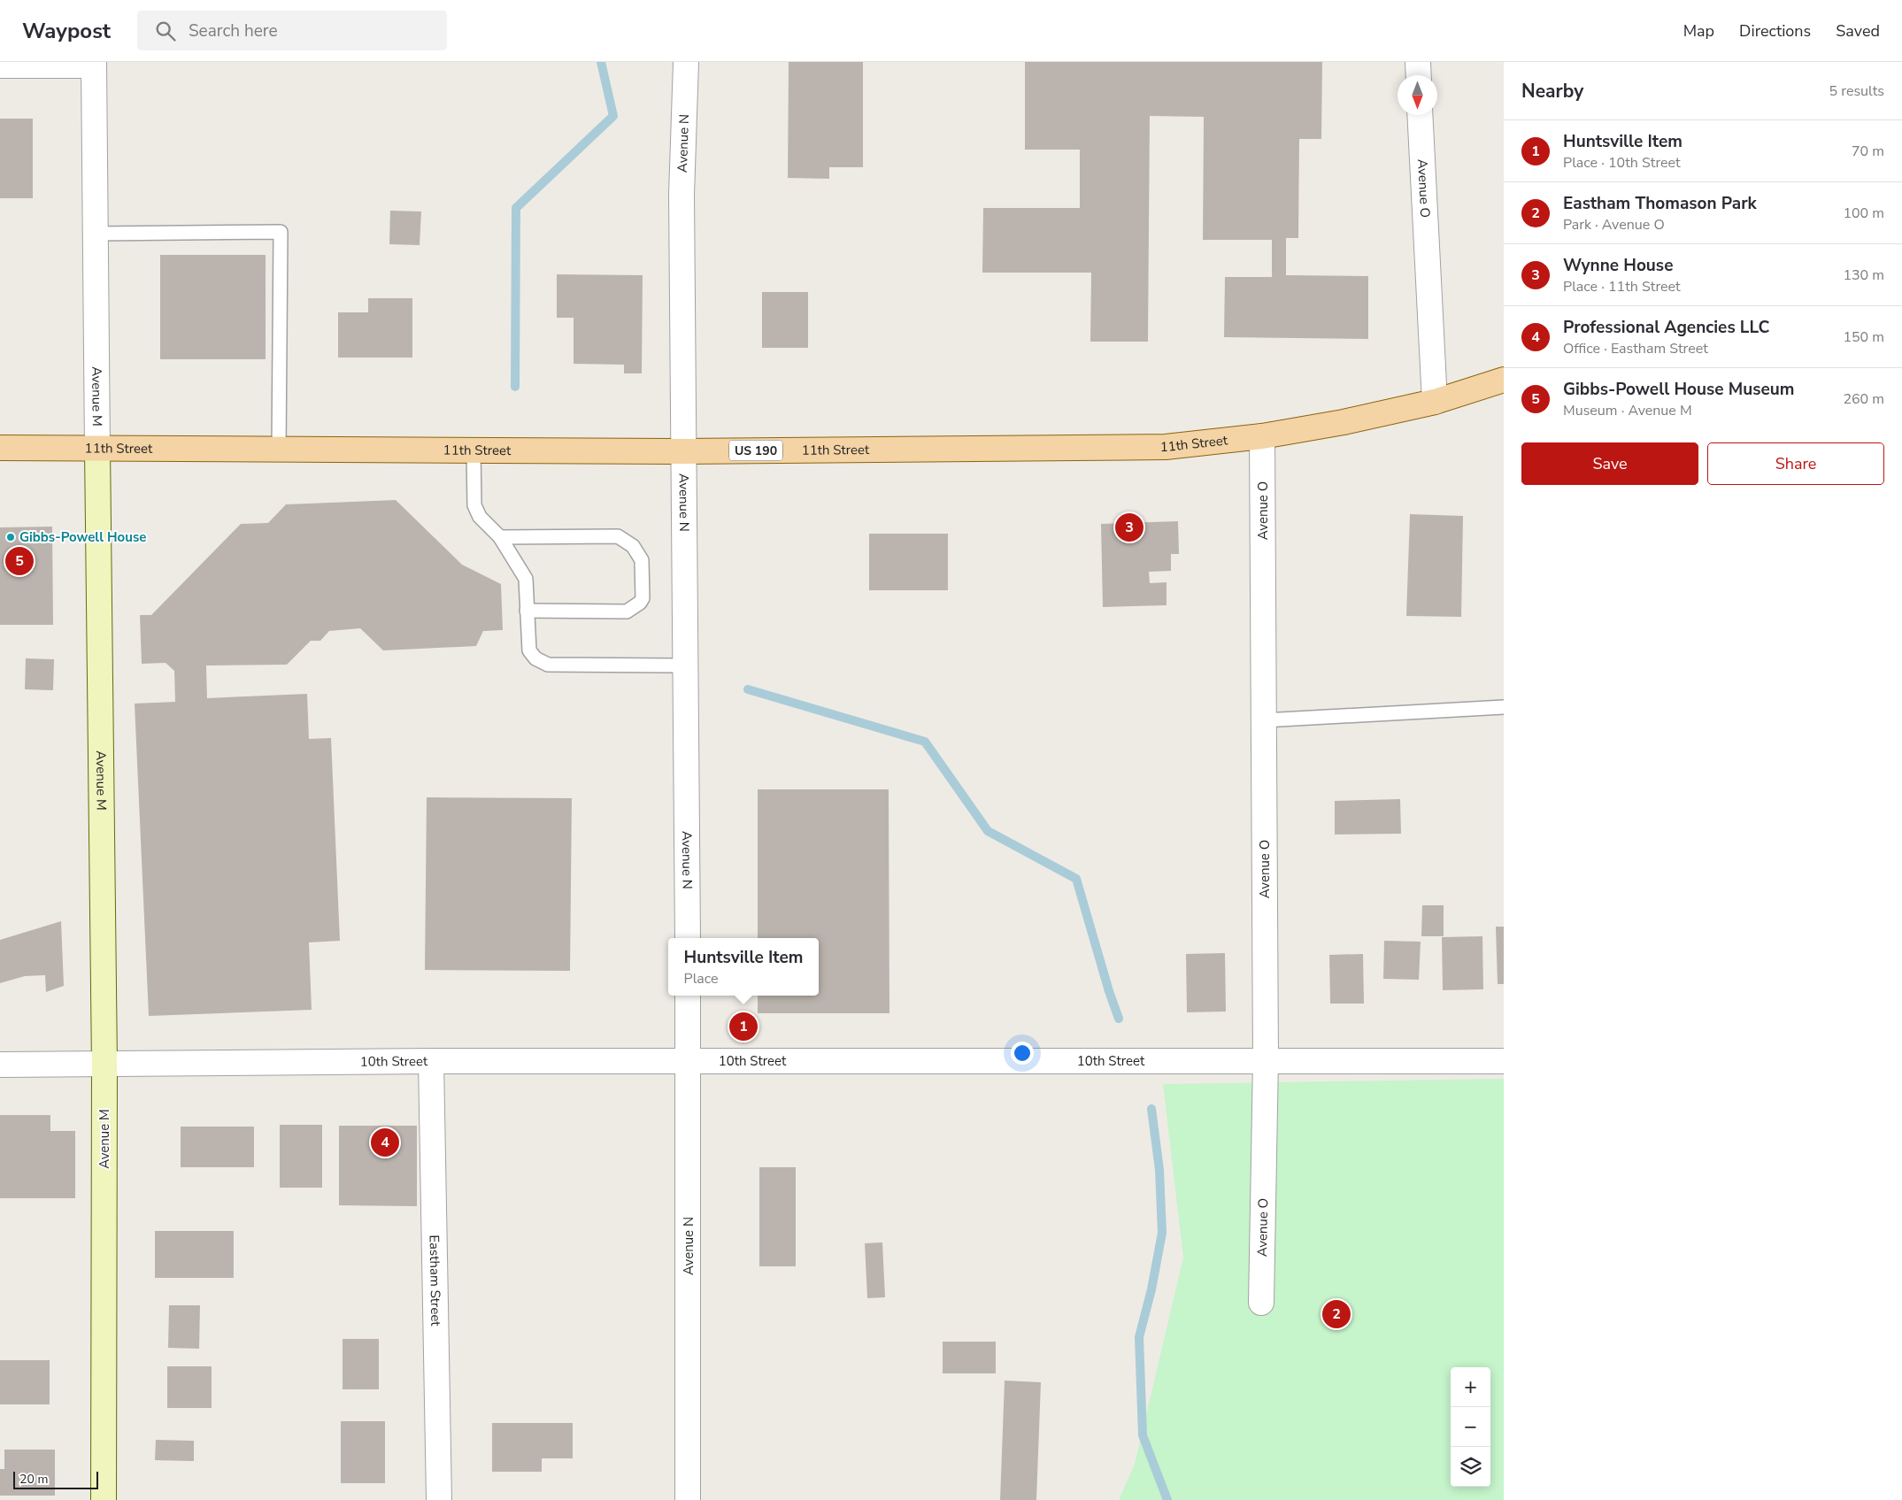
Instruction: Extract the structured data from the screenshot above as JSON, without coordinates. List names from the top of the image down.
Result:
{
  "streets": {
    "main road": ["Avenue M", "11th Street", "US 190"],
    "street": [
      "Avenue N",
      "Avenue O",
      "10th Street",
      "Eastham Street"
    ]
  },
  "crossings": [
    ["Avenue N", "11th Street"],
    ["Avenue N", "10th Street"],
    ["Avenue O", "11th Street"],
    ["Avenue O", "10th Street"],
    ["Avenue M", "11th Street"],
    ["Avenue M", "10th Street"],
    ["10th Street", "Eastham Street"]
  ],
  "places": ["Gibbs-Powell House"],
  "scale_bar": "20 m",
  "north": "bottom",
  "page": {
    "header": "Waypost",
    "search": "Search here",
    "nav": ["Map", "Directions", "Saved"],
    "heading": ["Nearby", "5 results"],
    "list": [
      {
        "mark": "1",
        "name": "Huntsville Item",
        "note": "Place · 10th Street",
        "value": "70 m"
      },
      {
        "mark": "2",
        "name": "Eastham Thomason Park",
        "note": "Park · Avenue O",
        "value": "100 m"
      },
      {
        "mark": "3",
        "name": "Wynne House",
        "note": "Place · 11th Street",
        "value": "130 m"
      },
      {
        "mark": "4",
        "name": "Professional Agencies LLC",
        "note": "Office · Eastham Street",
        "value": "150 m"
      },
      {
        "mark": "5",
        "name": "Gibbs-Powell House Museum",
        "note": "Museum · Avenue M",
        "value": "260 m"
      }
    ],
    "buttons": ["Save", "Share"],
    "pins": [
      "3",
      "5",
      "1",
      "4",
      "2"
    ],
    "popup": ["Huntsville Item", "Place"],
    "map_buttons": ["+", "−"],
    "scale": "20 m"
  }
}
